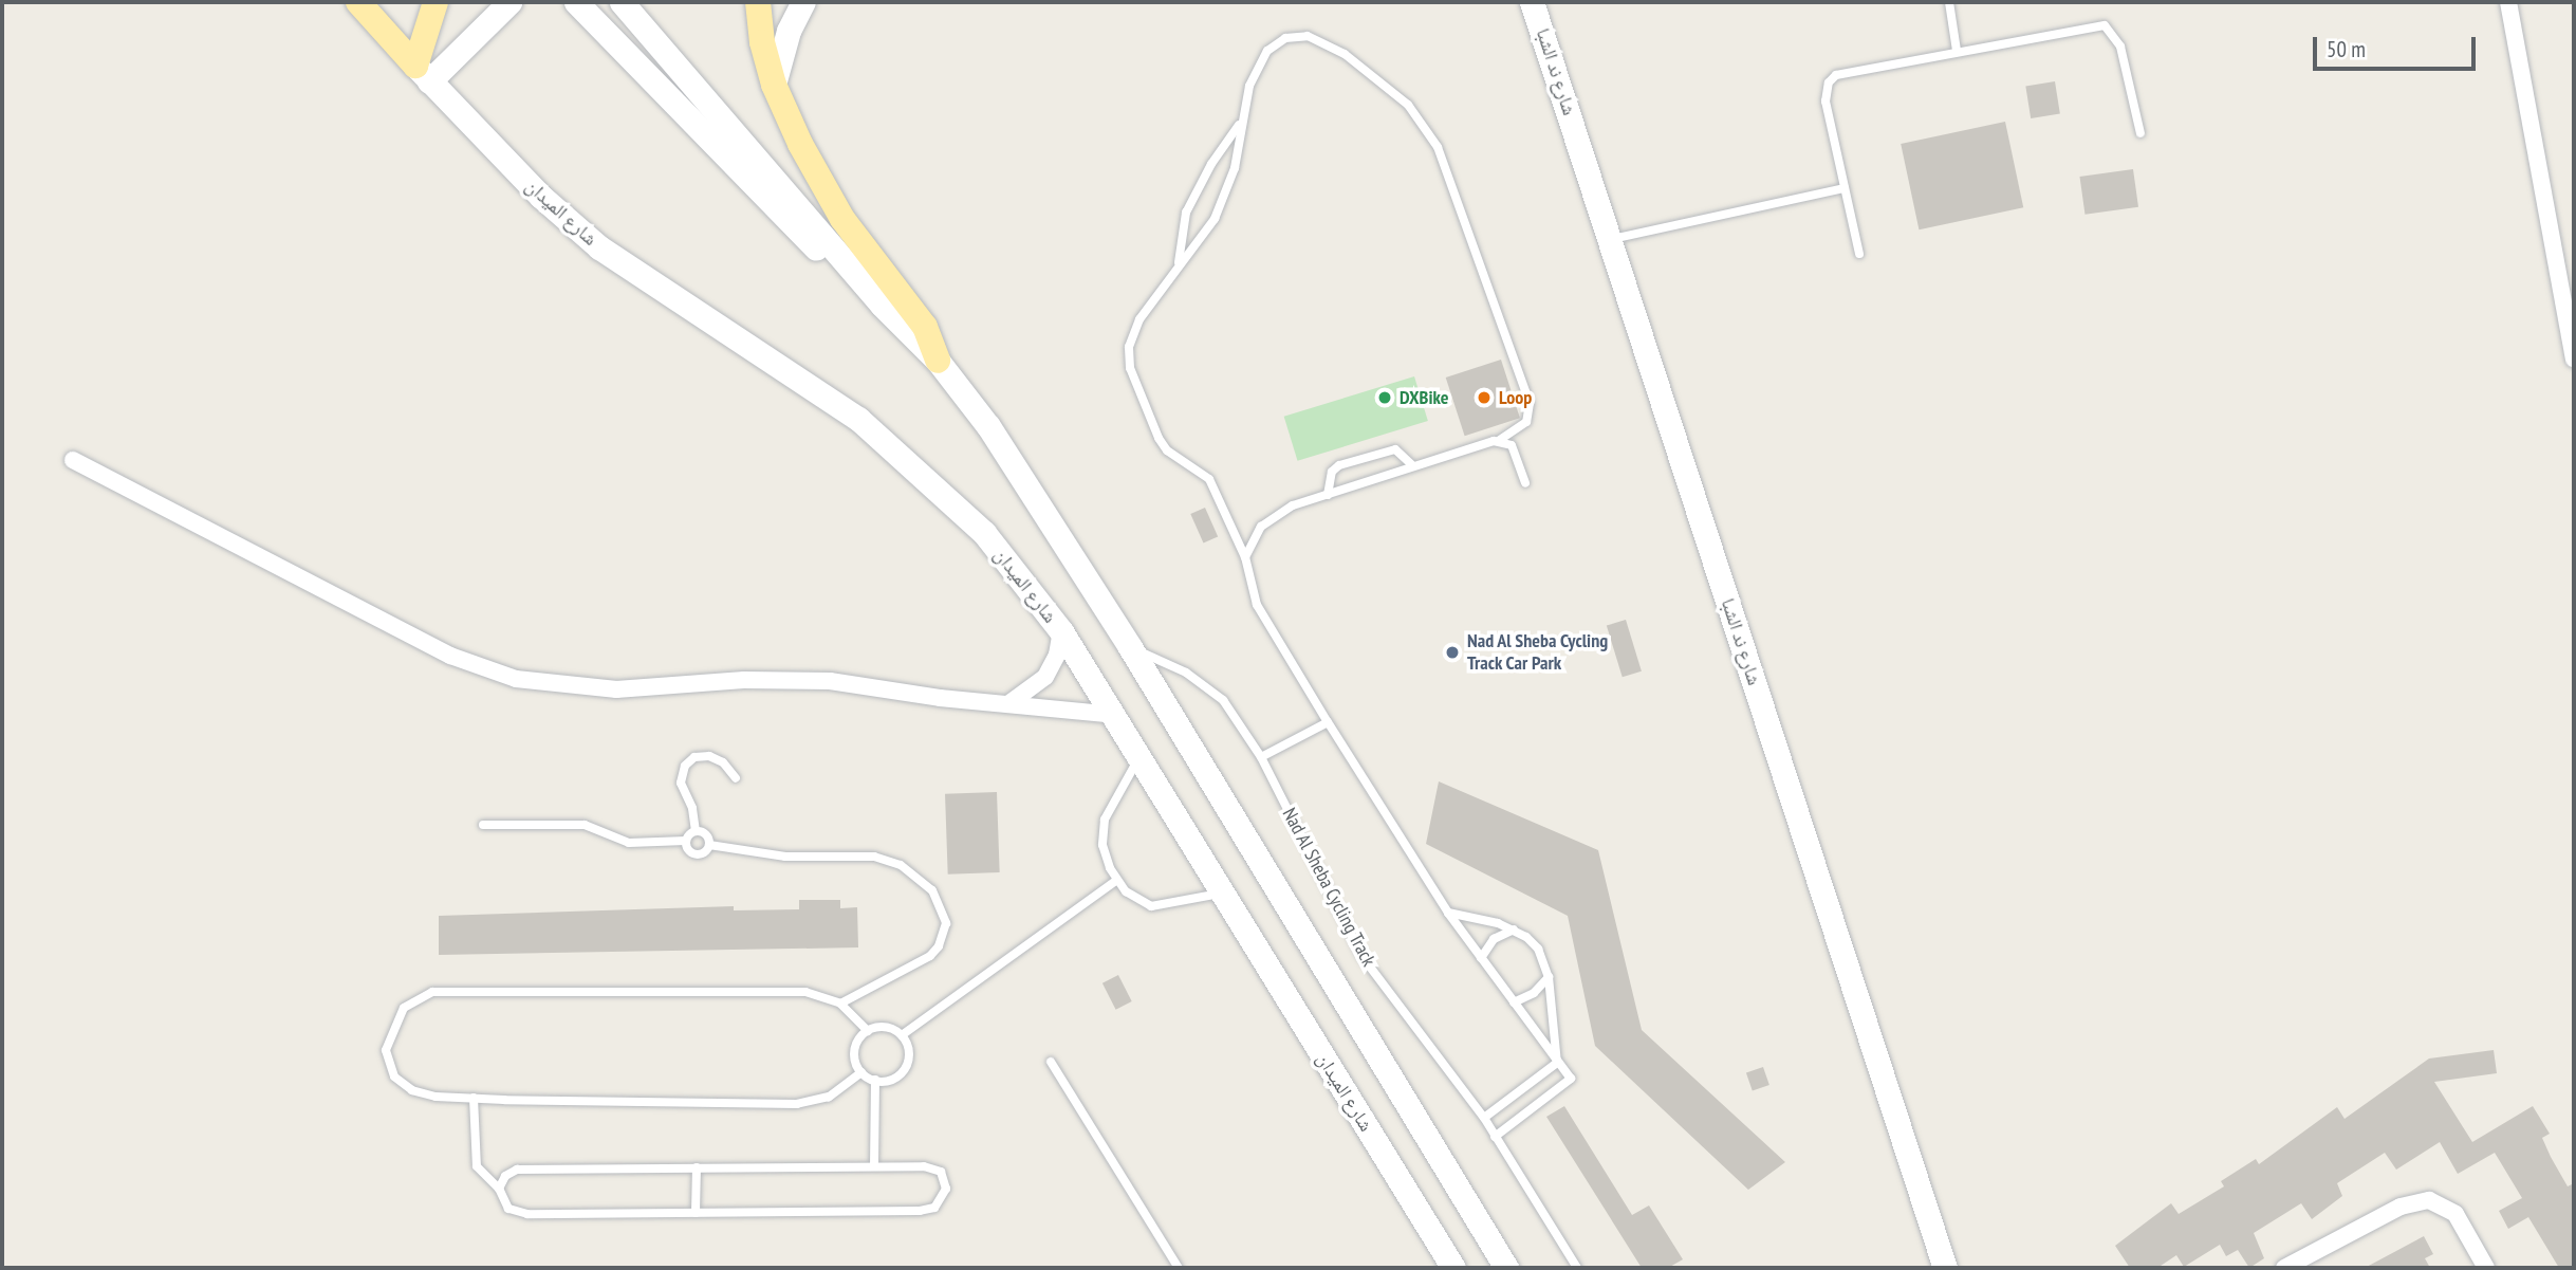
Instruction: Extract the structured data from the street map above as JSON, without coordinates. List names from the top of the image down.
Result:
{
  "streets": {
    "main road": ["شارع الميدان"],
    "street": ["شارع ند الشبا"],
    "lane": ["Nad Al Sheba Cycling Track"]
  },
  "places": ["DXBike", "Loop", "Nad Al Sheba Cycling Track Car Park"],
  "scale_bar": "50 m"
}
